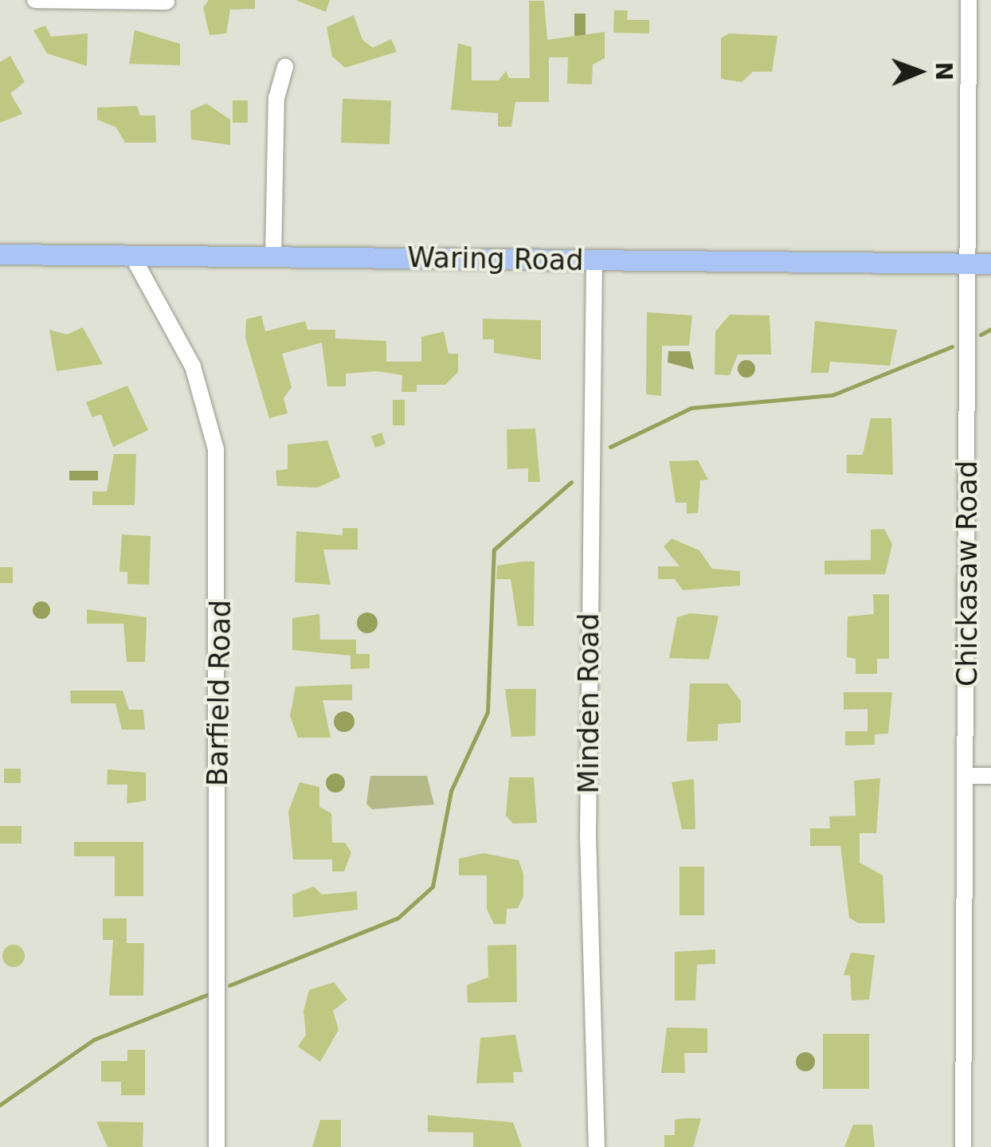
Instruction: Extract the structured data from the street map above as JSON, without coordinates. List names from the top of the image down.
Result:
{
  "streets": {
    "main road": ["Waring Road"],
    "street": ["Chickasaw Road", "Barfield Road", "Minden Road"]
  },
  "crossings": [
    ["Waring Road", "Chickasaw Road"],
    ["Waring Road", "Barfield Road"],
    ["Waring Road", "Minden Road"]
  ],
  "north": "right"
}
